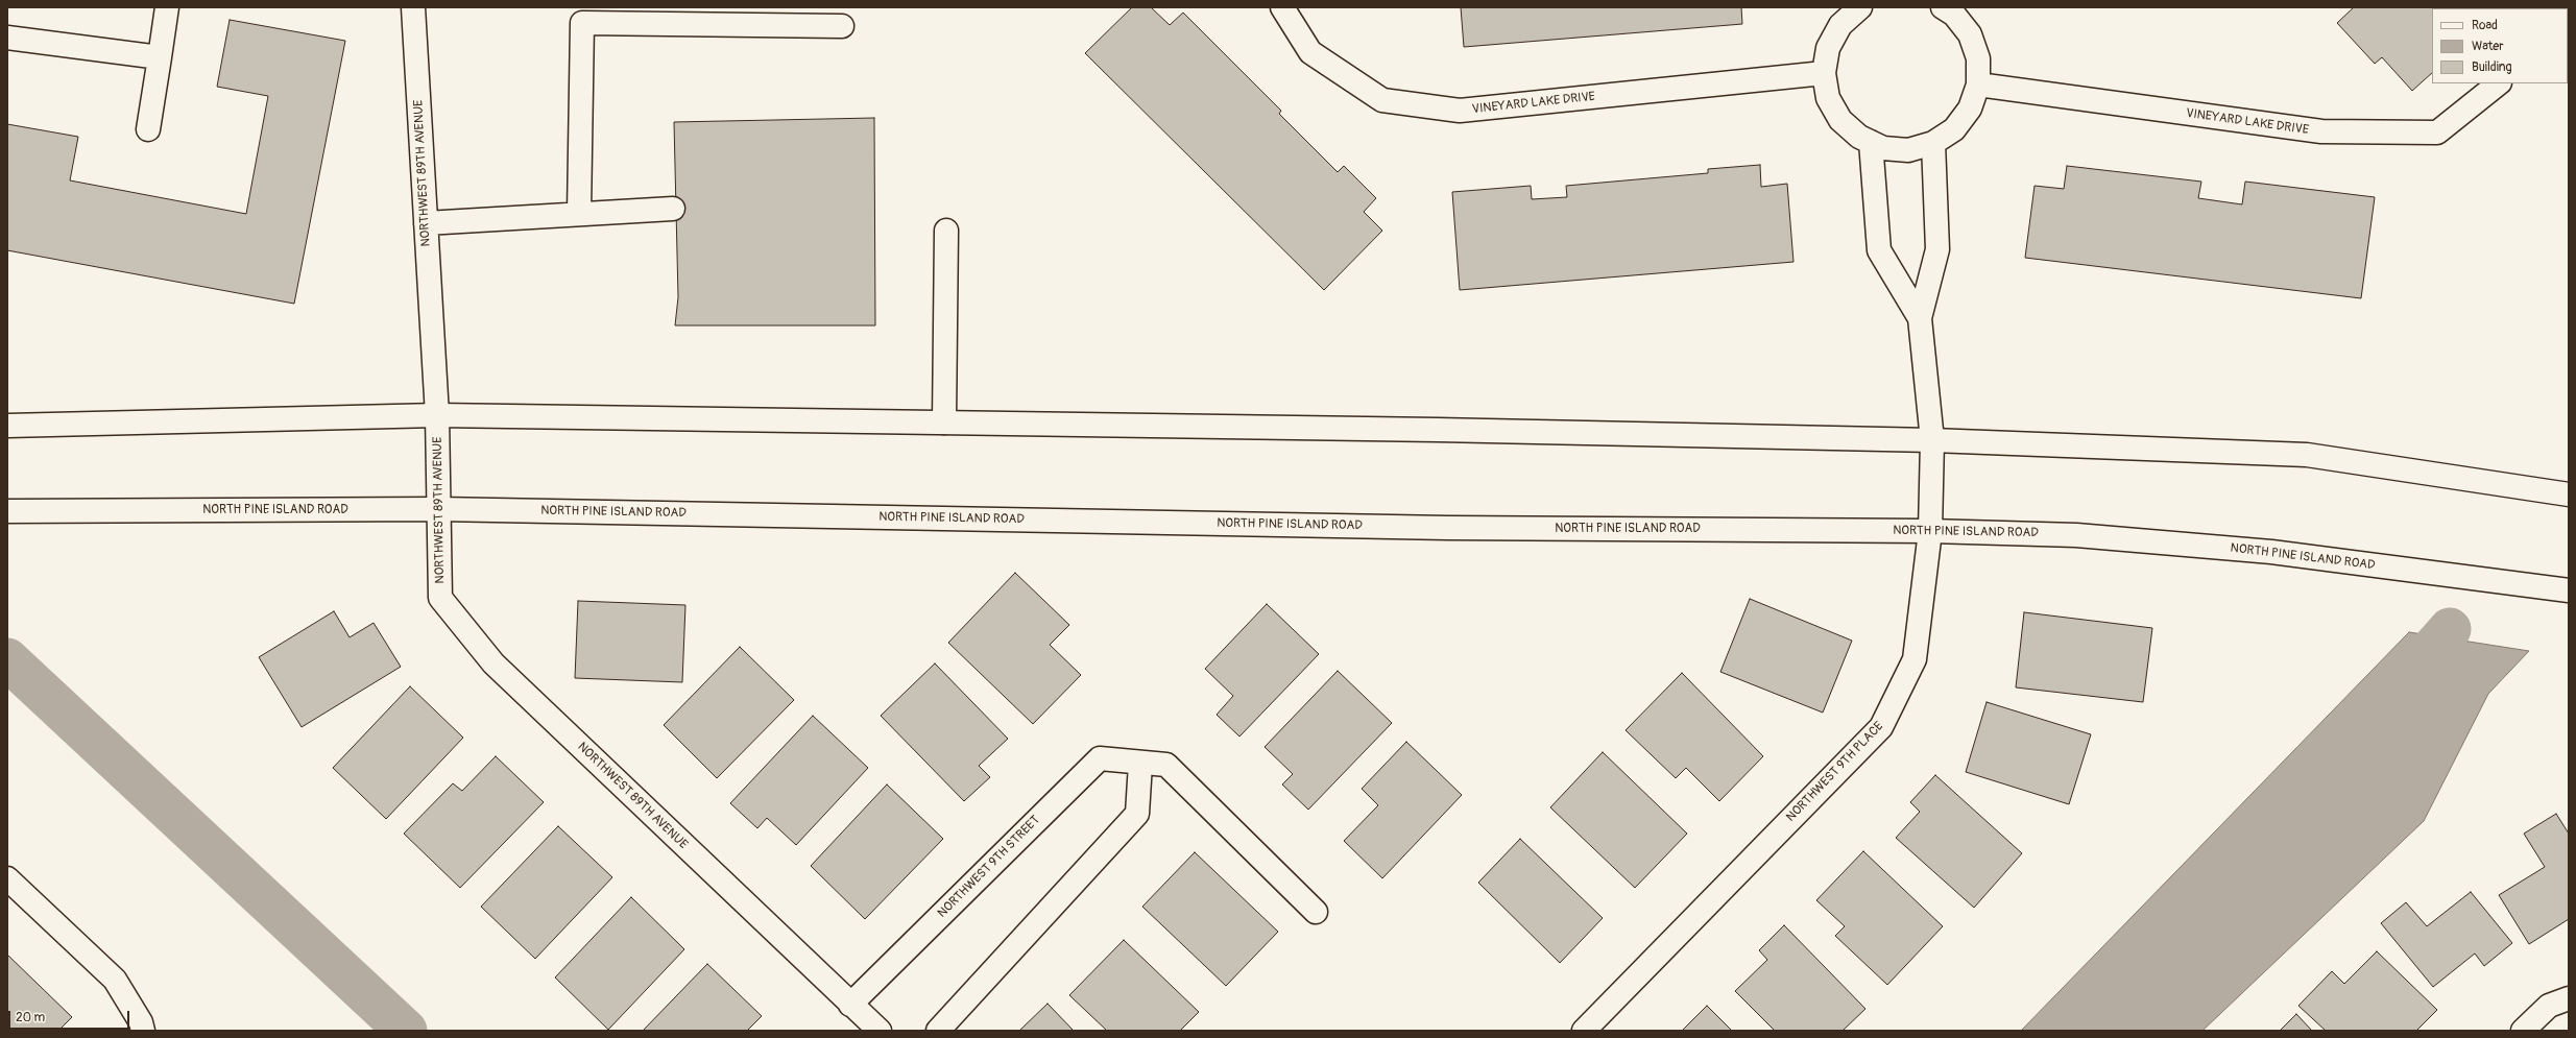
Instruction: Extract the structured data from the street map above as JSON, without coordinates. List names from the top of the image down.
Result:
{
  "streets": {
    "street": [
      "VINEYARD LAKE DRIVE",
      "NORTHWEST 89TH AVENUE",
      "NORTH PINE ISLAND ROAD",
      "NORTHWEST 9TH PLACE",
      "NORTHWEST 9TH STREET"
    ]
  },
  "crossings": [
    ["NORTHWEST 89TH AVENUE", "NORTH PINE ISLAND ROAD"],
    ["NORTHWEST 89TH AVENUE", "NORTHWEST 9TH STREET"],
    ["NORTH PINE ISLAND ROAD", "NORTHWEST 9TH PLACE"]
  ],
  "legend": ["Road", "Water", "Building"],
  "scale_bar": "20 m"
}
